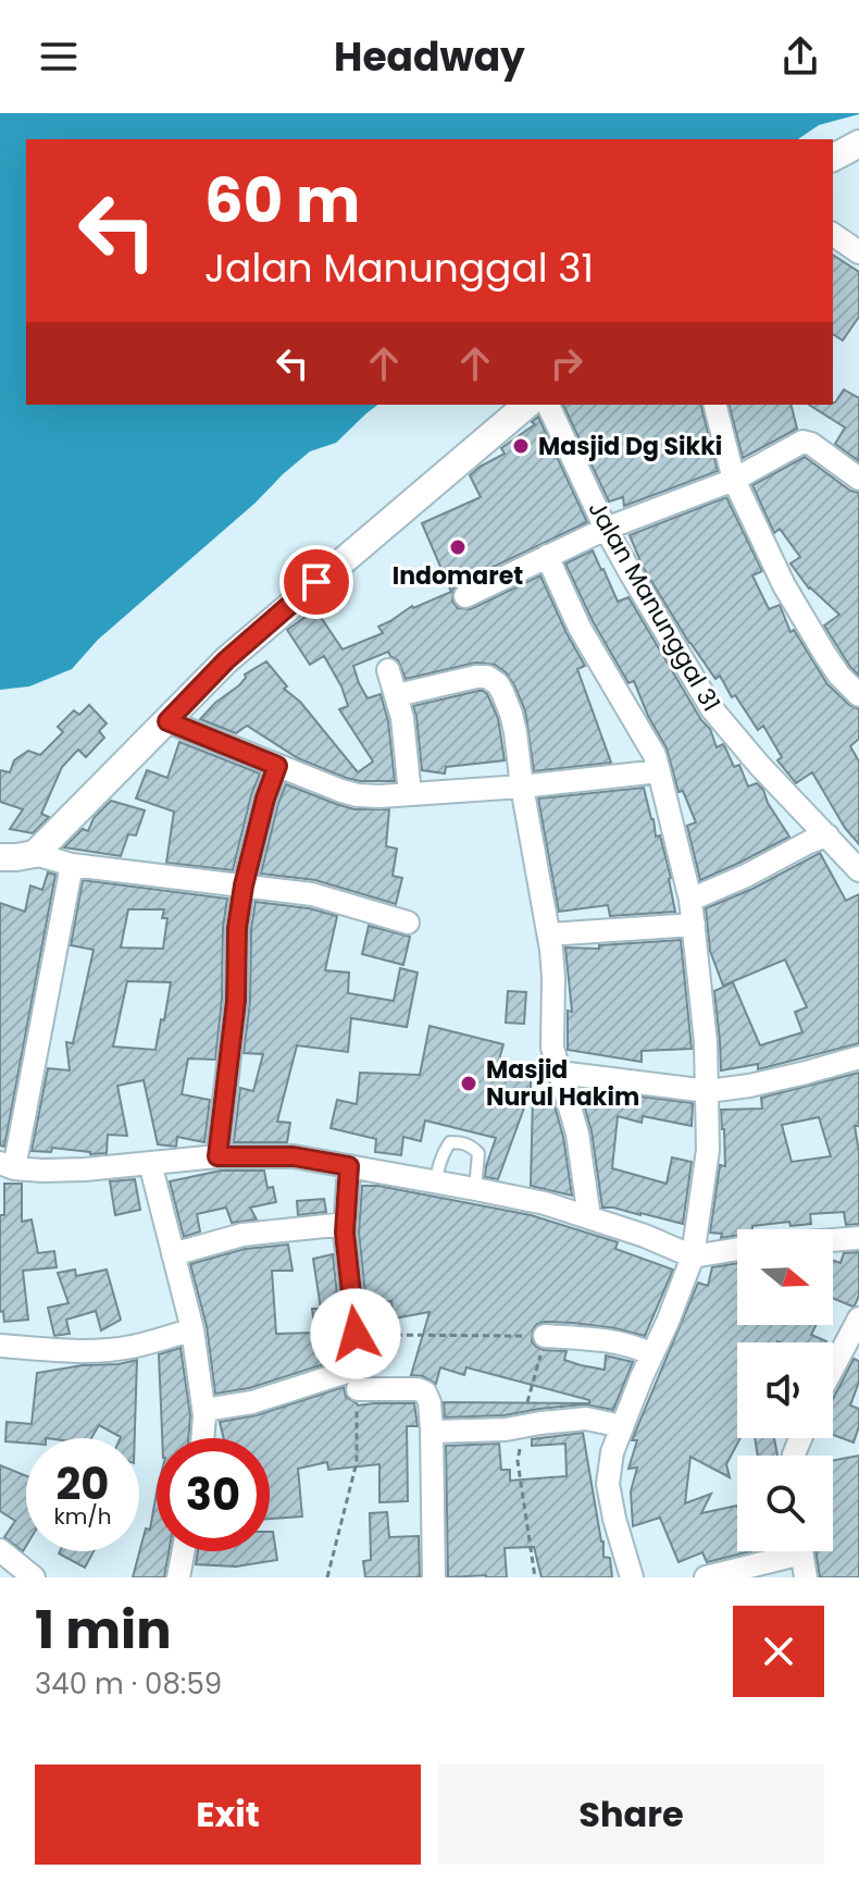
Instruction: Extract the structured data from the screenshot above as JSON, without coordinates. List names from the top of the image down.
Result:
{
  "streets": {
    "street": ["Jalan Manunggal 31"]
  },
  "places": ["Masjid Dg Sikki", "Indomaret", "Masjid Nurul Hakim"],
  "north": "right",
  "page": {
    "header": "Headway",
    "turn": ["60 m", "Jalan Manunggal 31"],
    "speed": "20 km/h",
    "limit": "30",
    "heading": ["1 min", "340 m · 08:59"],
    "buttons": ["Exit", "Share"]
  }
}
